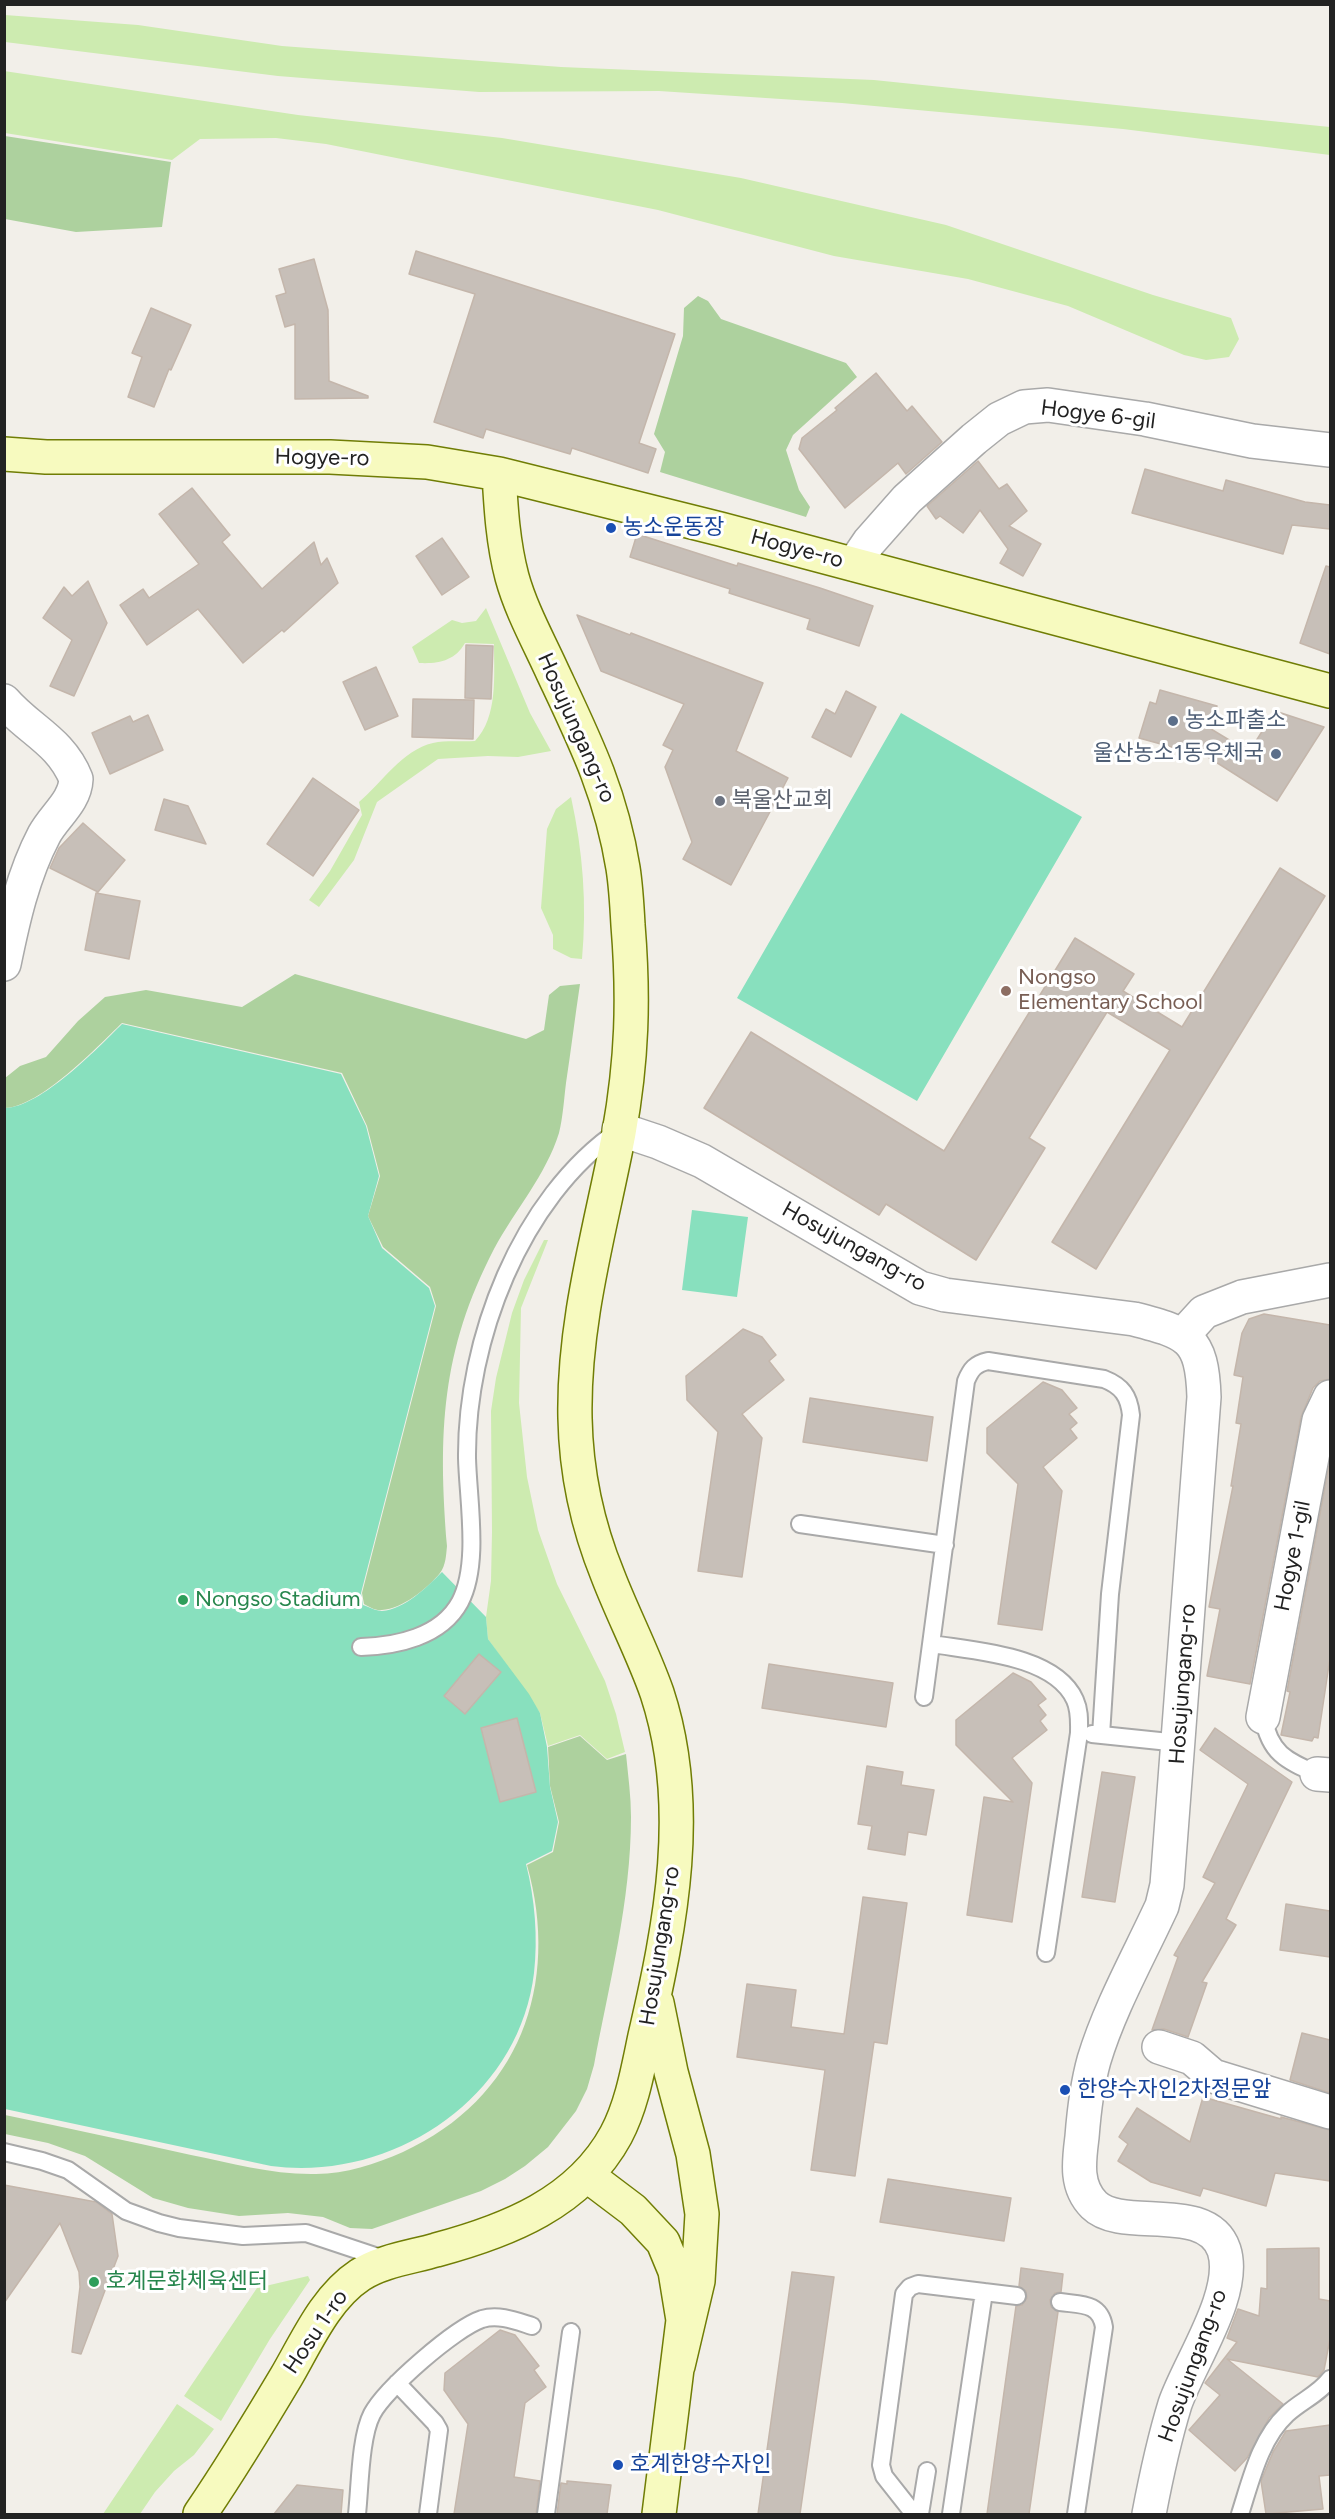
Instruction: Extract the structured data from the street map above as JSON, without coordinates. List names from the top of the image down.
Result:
{
  "streets": {
    "street": [
      "Hogye 6-gil",
      "Hogye-ro",
      "Hosujungang-ro",
      "Hogye 1-gil",
      "Hosu 1-ro"
    ]
  },
  "crossings": [
    ["Hogye 6-gil", "Hogye-ro"],
    ["Hogye-ro", "Hosujungang-ro"],
    ["Hosujungang-ro", "Hosu 1-ro"]
  ],
  "places": [
    "농소운동장",
    "농소파출소",
    "울산농소1동우체국",
    "북울산교회",
    "Nongso Elementary School",
    "Nongso Stadium",
    "한양수자인2차정문앞",
    "호계문화체육센터",
    "호계한양수자인"
  ]
}
